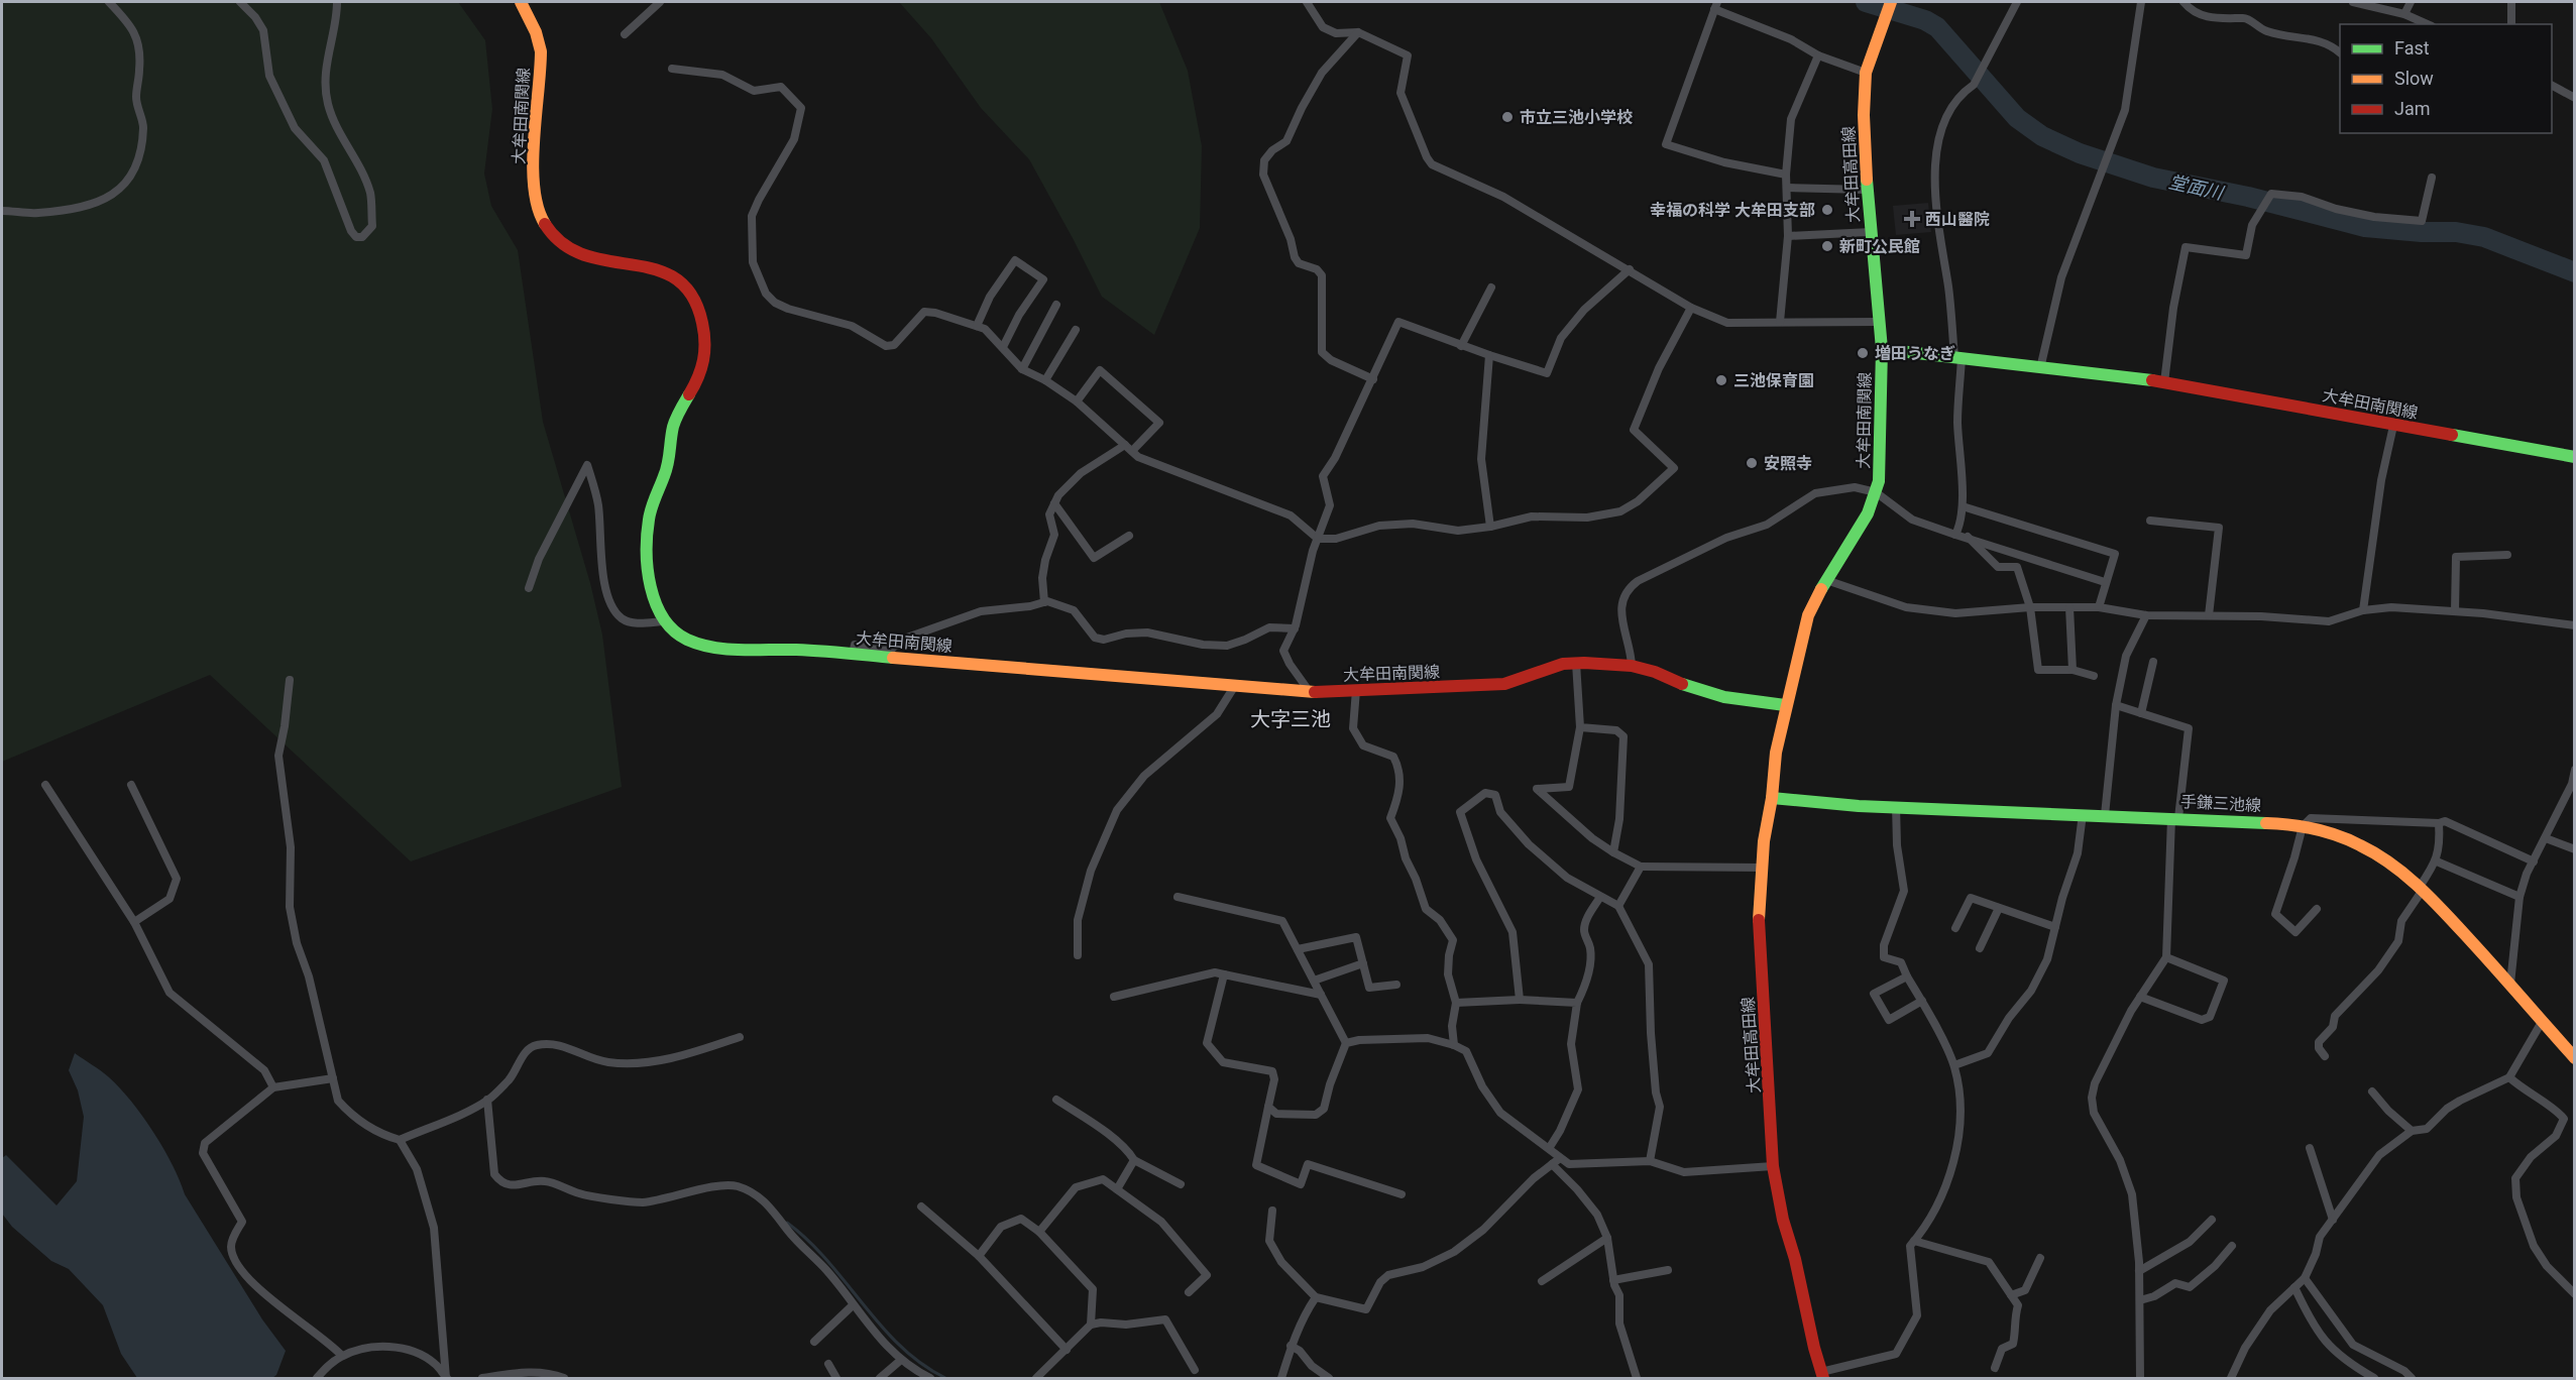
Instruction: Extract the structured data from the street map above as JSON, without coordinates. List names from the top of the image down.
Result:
{
  "streets": {
    "main road": ["大牟田南関線", "大牟田高田線", "手鎌三池線"]
  },
  "crossings": [
    ["大牟田南関線", "大牟田高田線"],
    ["大牟田高田線", "手鎌三池線"]
  ],
  "districts": ["大字三池"],
  "water": ["堂面川"],
  "places": {
    "other": [
      "市立三池小学校",
      "幸福の科学 大牟田支部",
      "新町公民館",
      "増田うなぎ",
      "三池保育園",
      "安照寺"
    ],
    "health": ["西山醫院"]
  },
  "legend": ["Fast", "Slow", "Jam"]
}
